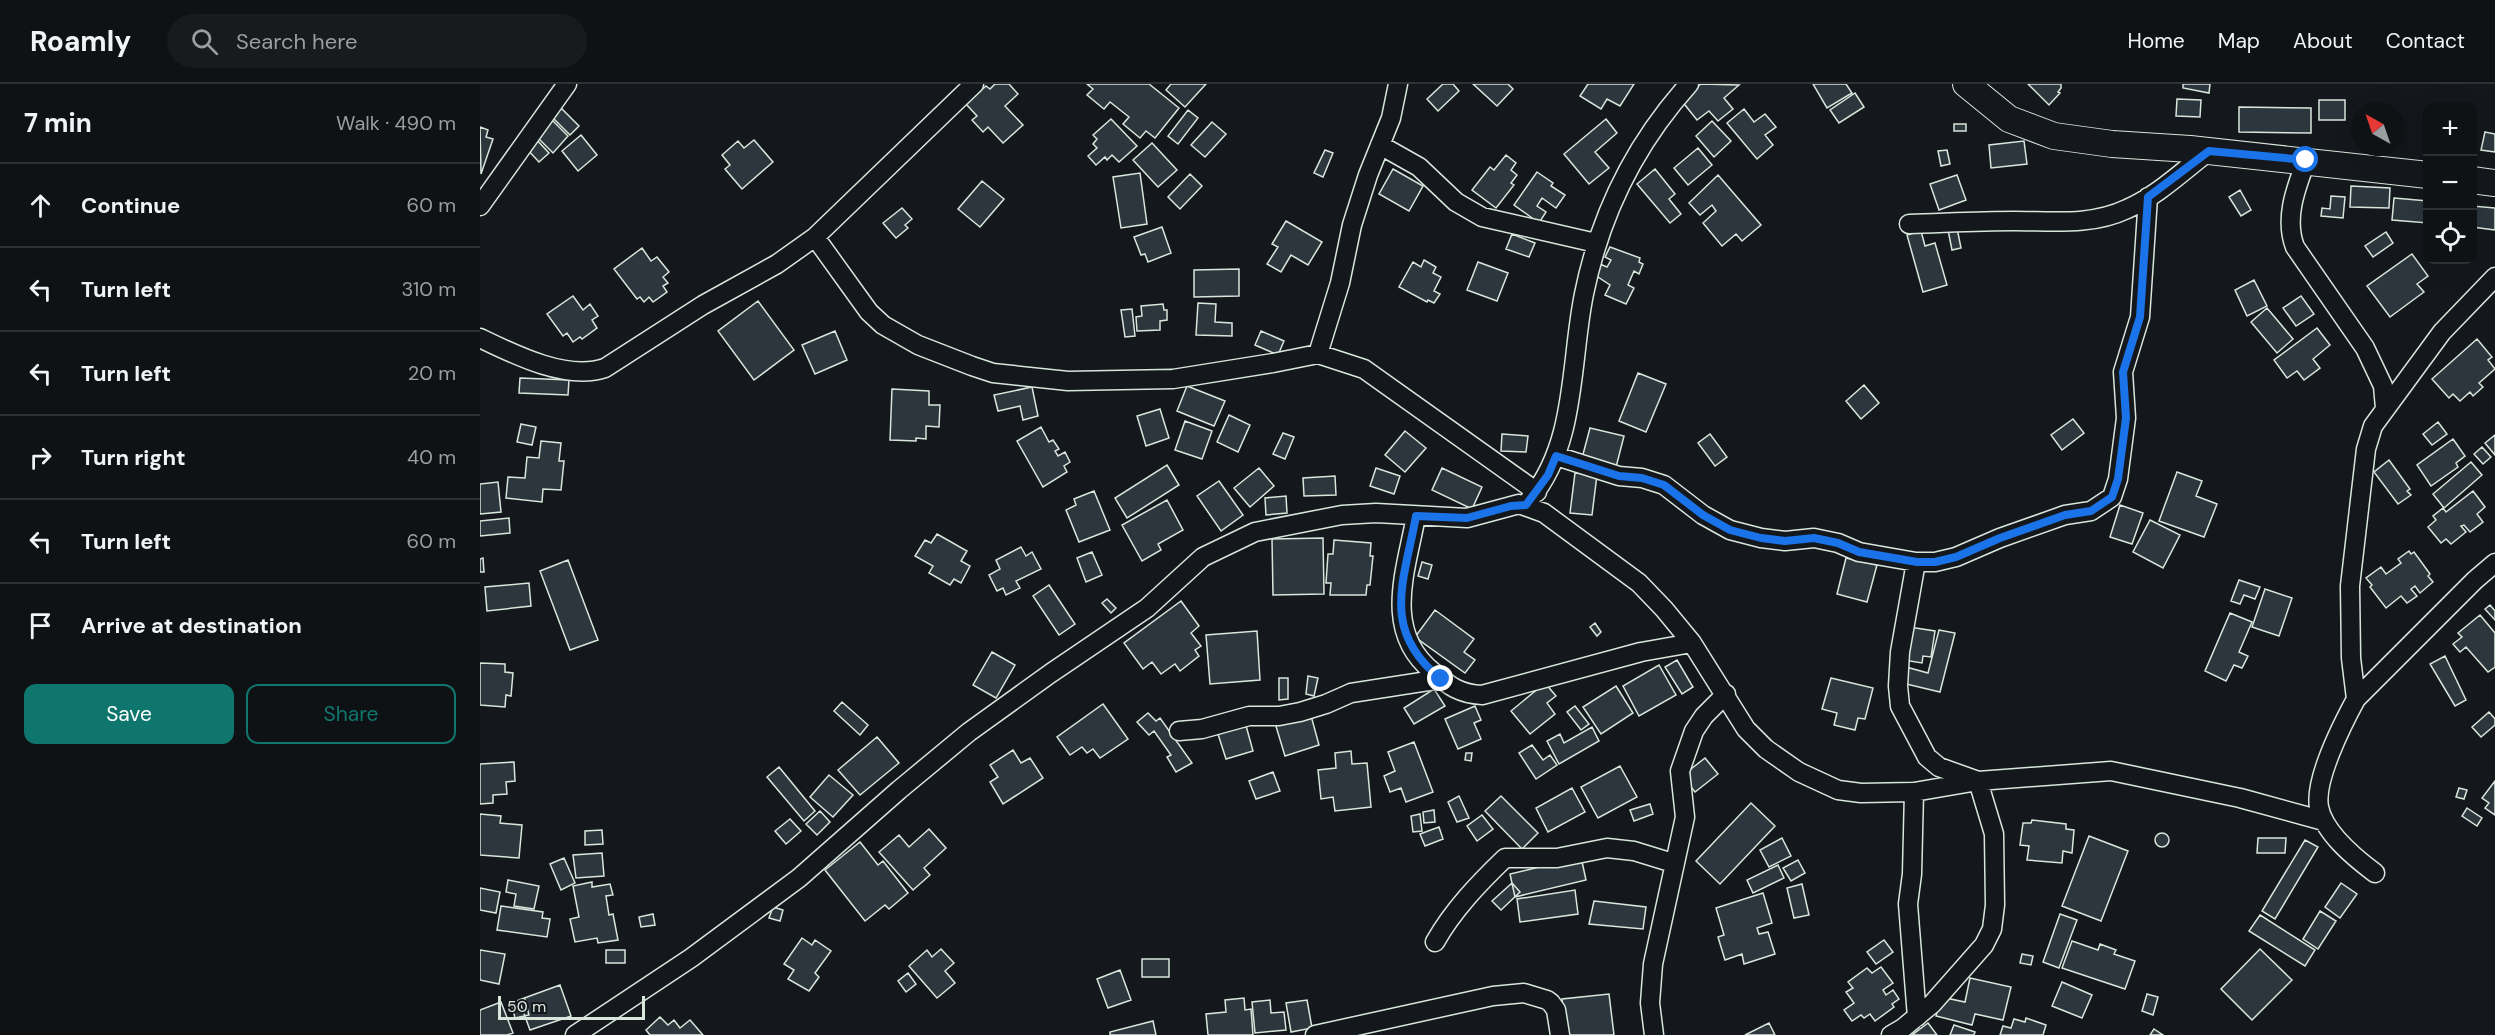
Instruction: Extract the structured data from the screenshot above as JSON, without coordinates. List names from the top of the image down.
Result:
{
  "scale_bar": "50 m",
  "north": "top left",
  "page": {
    "header": "Roamly",
    "search": "Search here",
    "nav": [
      "Home",
      "Map",
      "About",
      "Contact"
    ],
    "heading": ["7 min", "Walk · 490 m"],
    "map_buttons": ["+", "−"],
    "list": [
      ["Continue", "60 m"],
      ["Turn left", "310 m"],
      ["Turn left", "20 m"],
      ["Turn right", "40 m"],
      ["Turn left", "60 m"],
      "Arrive at destination"
    ],
    "buttons": ["Save", "Share"],
    "scale": "50 m"
  }
}
